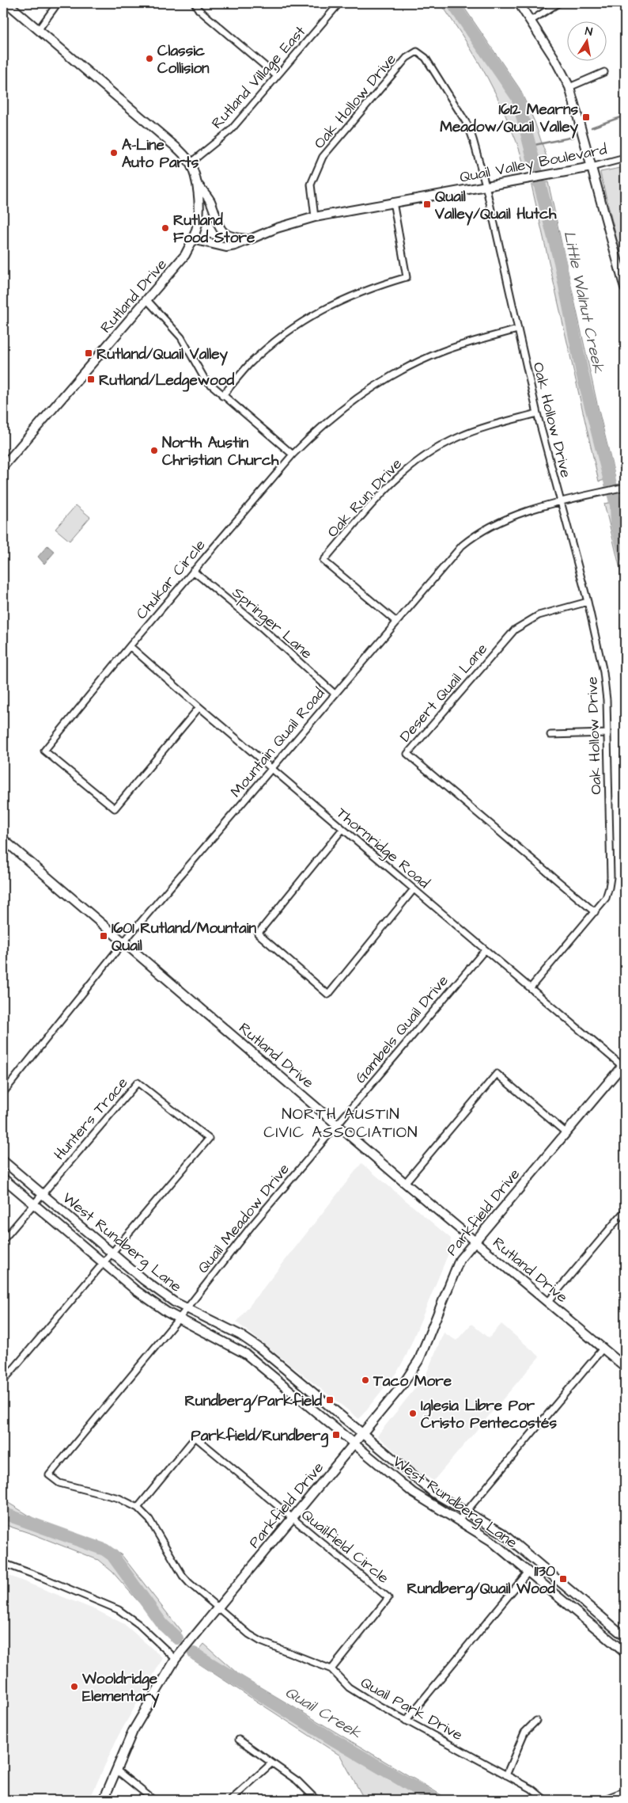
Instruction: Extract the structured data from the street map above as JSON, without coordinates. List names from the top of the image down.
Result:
{
  "streets": {
    "street": [
      "Rutland Village East",
      "Oak Hollow Drive",
      "Quail Valley Boulevard",
      "Rutland Drive",
      "Oak Run Drive",
      "Chukar Circle",
      "Springer Lane",
      "Desert Quail Lane",
      "Mountain Quail Road",
      "Thornridge Road",
      "Gambels Quail Drive",
      "Hunters Trace",
      "Parkfield Drive",
      "Quail Meadow Drive",
      "West Rundberg Lane",
      "Quailfield Circle",
      "Quail Park Drive"
    ]
  },
  "crossings": [
    ["Rutland Village East", "Rutland Drive"],
    ["Oak Hollow Drive", "Quail Valley Boulevard"],
    ["Oak Hollow Drive", "Oak Run Drive"],
    ["Oak Hollow Drive", "Chukar Circle"],
    ["Oak Hollow Drive", "Desert Quail Lane"],
    ["Oak Hollow Drive", "Mountain Quail Road"],
    ["Oak Hollow Drive", "Thornridge Road"],
    ["Quail Valley Boulevard", "Rutland Drive"],
    ["Rutland Drive", "Mountain Quail Road"],
    ["Rutland Drive", "Gambels Quail Drive"],
    ["Rutland Drive", "Parkfield Drive"],
    ["Rutland Drive", "Quail Meadow Drive"],
    ["Oak Run Drive", "Mountain Quail Road"],
    ["Chukar Circle", "Springer Lane"],
    ["Chukar Circle", "Thornridge Road"],
    ["Springer Lane", "Mountain Quail Road"],
    ["Mountain Quail Road", "Thornridge Road"],
    ["Thornridge Road", "Gambels Quail Drive"],
    ["Thornridge Road", "Parkfield Drive"],
    ["Gambels Quail Drive", "Quail Meadow Drive"],
    ["Hunters Trace", "West Rundberg Lane"],
    ["Parkfield Drive", "West Rundberg Lane"],
    ["Parkfield Drive", "Quailfield Circle"],
    ["Parkfield Drive", "Quail Park Drive"],
    ["Quail Meadow Drive", "West Rundberg Lane"],
    ["Quail Meadow Drive", "Quail Park Drive"],
    ["Quailfield Circle", "Quail Park Drive"]
  ],
  "districts": ["NORTH AUSTIN CIVIC ASSOCIATION"],
  "water": ["Little Walnut Creek", "Quail Creek"],
  "places": {
    "other": [
      "Classic Collision",
      "A-Line Auto Parts",
      "Rutland Food Store",
      "North Austin Christian Church",
      "Taco More",
      "Iglesia Libre Por Cristo Pentecostés",
      "Wooldridge Elementary"
    ],
    "transit": [
      "1612 Mearns Meadow/Quail Valley",
      "Quail Valley/Quail Hutch",
      "Rutland/Quail Valley",
      "Rutland/Ledgewood",
      "1601 Rutland/Mountain Quail",
      "Rundberg/Parkfield",
      "Parkfield/Rundberg",
      "1130 Rundberg/Quail Wood"
    ]
  },
  "north": "top"
}
